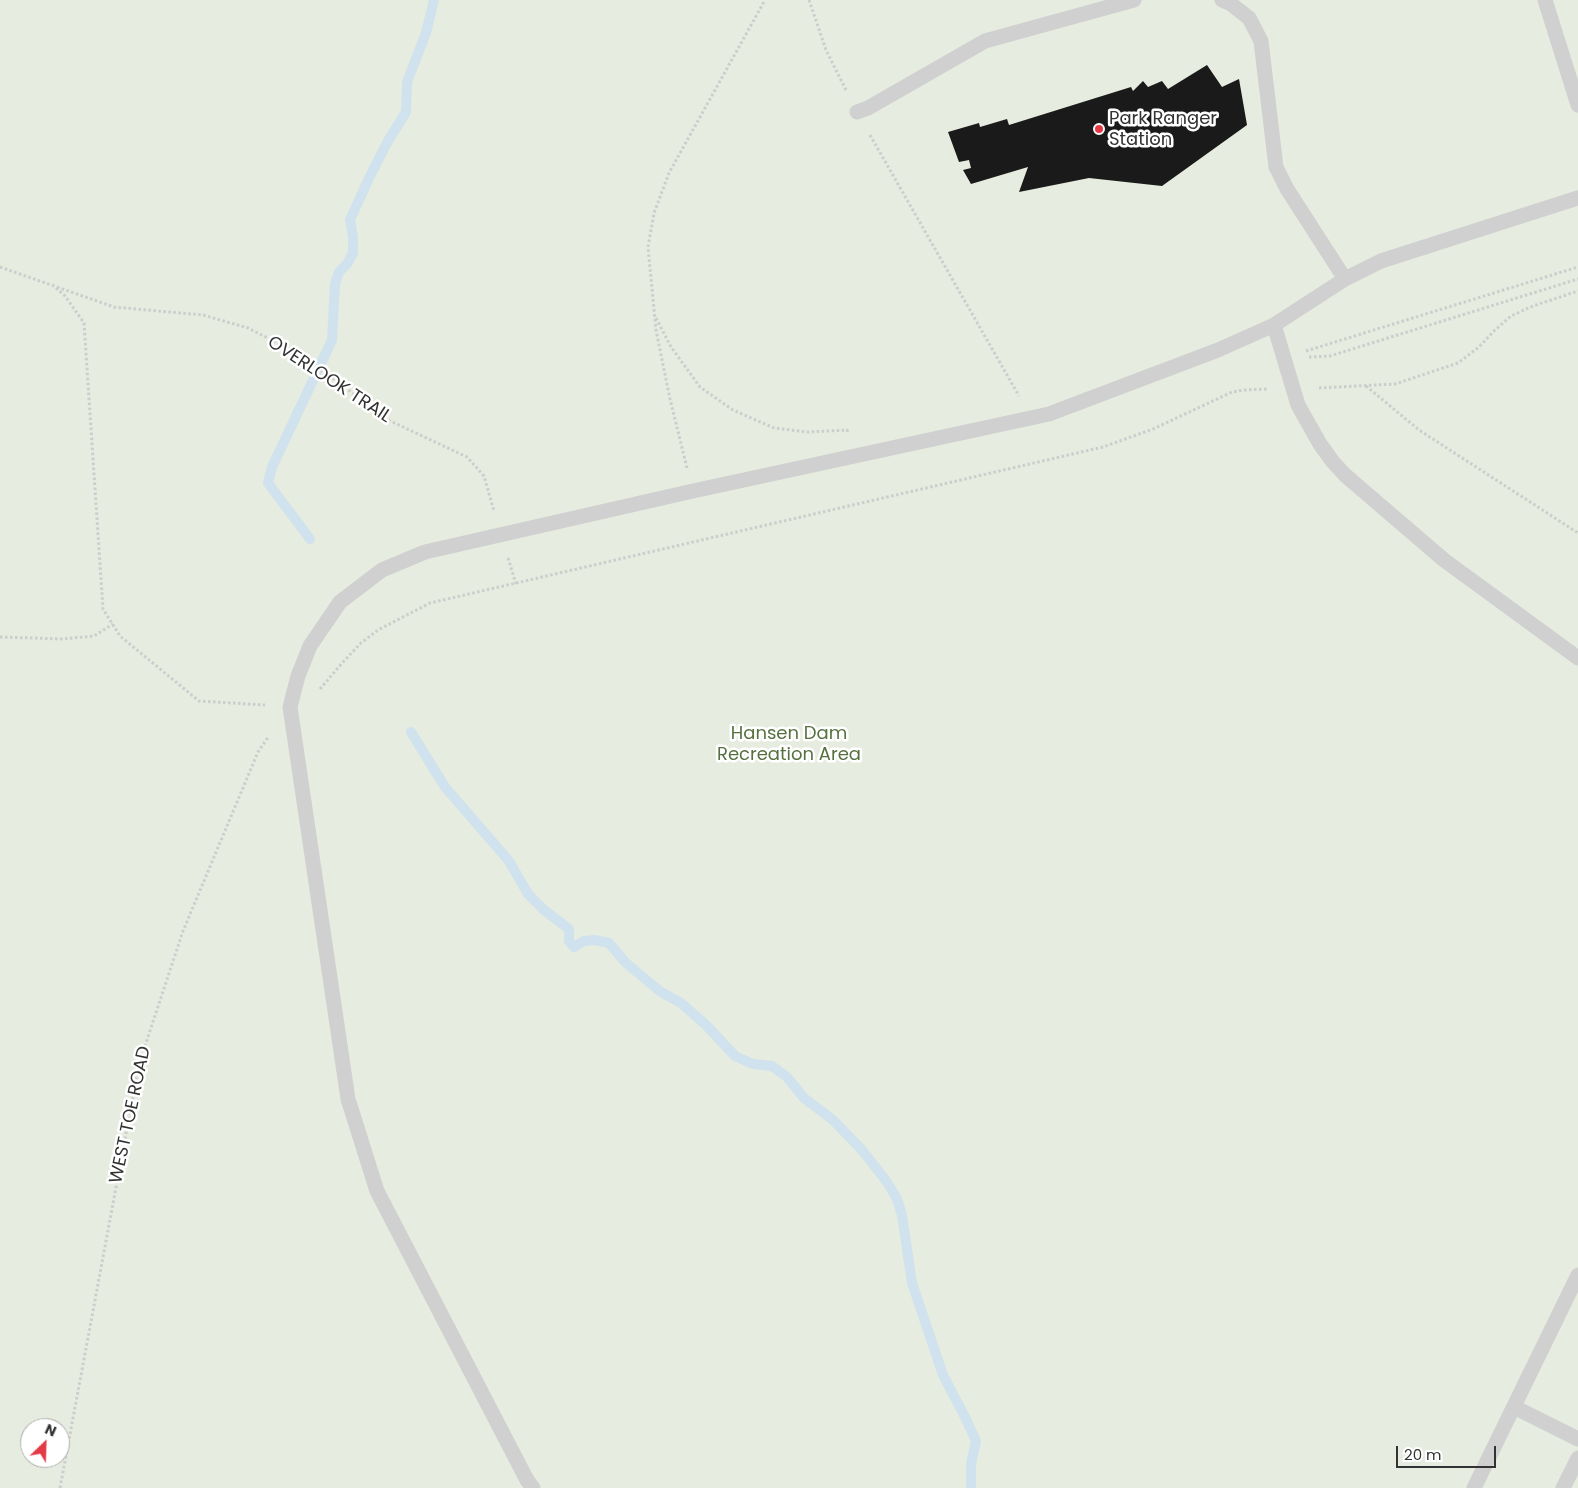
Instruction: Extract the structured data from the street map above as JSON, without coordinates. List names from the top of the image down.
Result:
{
  "streets": {
    "path": ["OVERLOOK TRAIL", "WEST TOE ROAD"]
  },
  "parks": ["Hansen Dam Recreation Area"],
  "places": ["Park Ranger Station"],
  "scale_bar": "20 m",
  "north": "top right"
}
